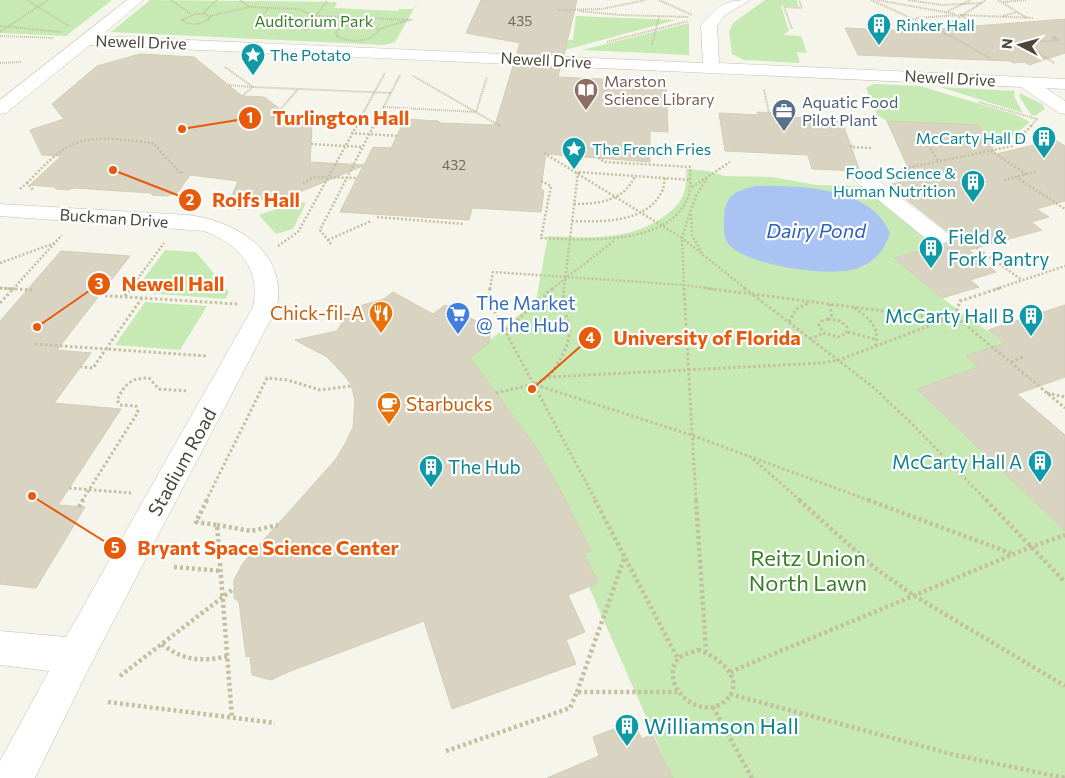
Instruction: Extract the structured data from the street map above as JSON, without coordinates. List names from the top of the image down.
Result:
{
  "streets": {
    "street": ["Newell Drive", "Buckman Drive", "Stadium Road"]
  },
  "crossings": [
    ["Buckman Drive", "Stadium Road"]
  ],
  "water": ["Dairy Pond"],
  "parks": ["Auditorium Park", "Reitz Union North Lawn"],
  "places": {
    "building": [
      "Rinker Hall",
      "McCarty Hall D",
      "Food Science & Human Nutrition",
      "Field & Fork Pantry",
      "McCarty Hall B",
      "McCarty Hall A",
      "The Hub",
      "Williamson Hall"
    ],
    "place": ["The Potato", "The French Fries"],
    "library": ["Marston Science Library"],
    "other": [
      "Turlington Hall",
      "Rolfs Hall",
      "Newell Hall",
      "University of Florida",
      "Bryant Space Science Center"
    ],
    "office": ["Aquatic Food Pilot Plant"],
    "restaurant": ["Chick-fil-A"],
    "supermarket": ["The Market @ The Hub"],
    "cafe": ["Starbucks"]
  },
  "house_numbers": ["435", "432"],
  "north": "left"
}
